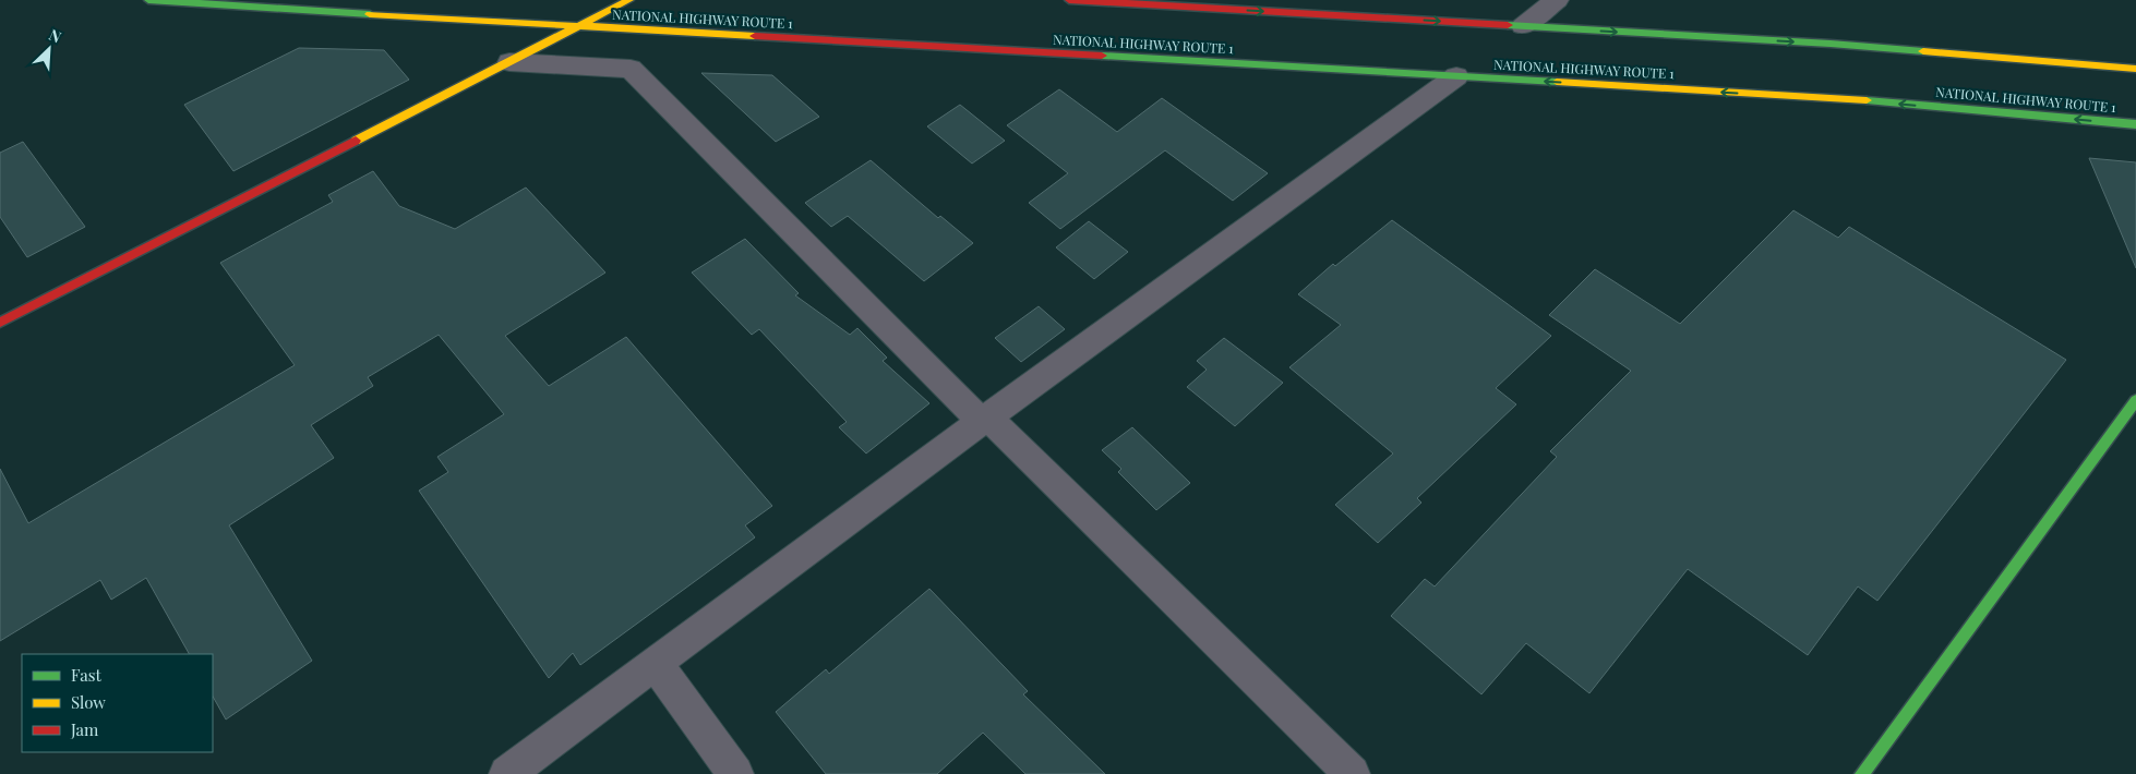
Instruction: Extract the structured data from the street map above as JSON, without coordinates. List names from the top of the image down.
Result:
{
  "streets": {
    "main road": ["NATIONAL HIGHWAY ROUTE 1"]
  },
  "legend": ["Fast", "Slow", "Jam"],
  "north": "top right"
}
